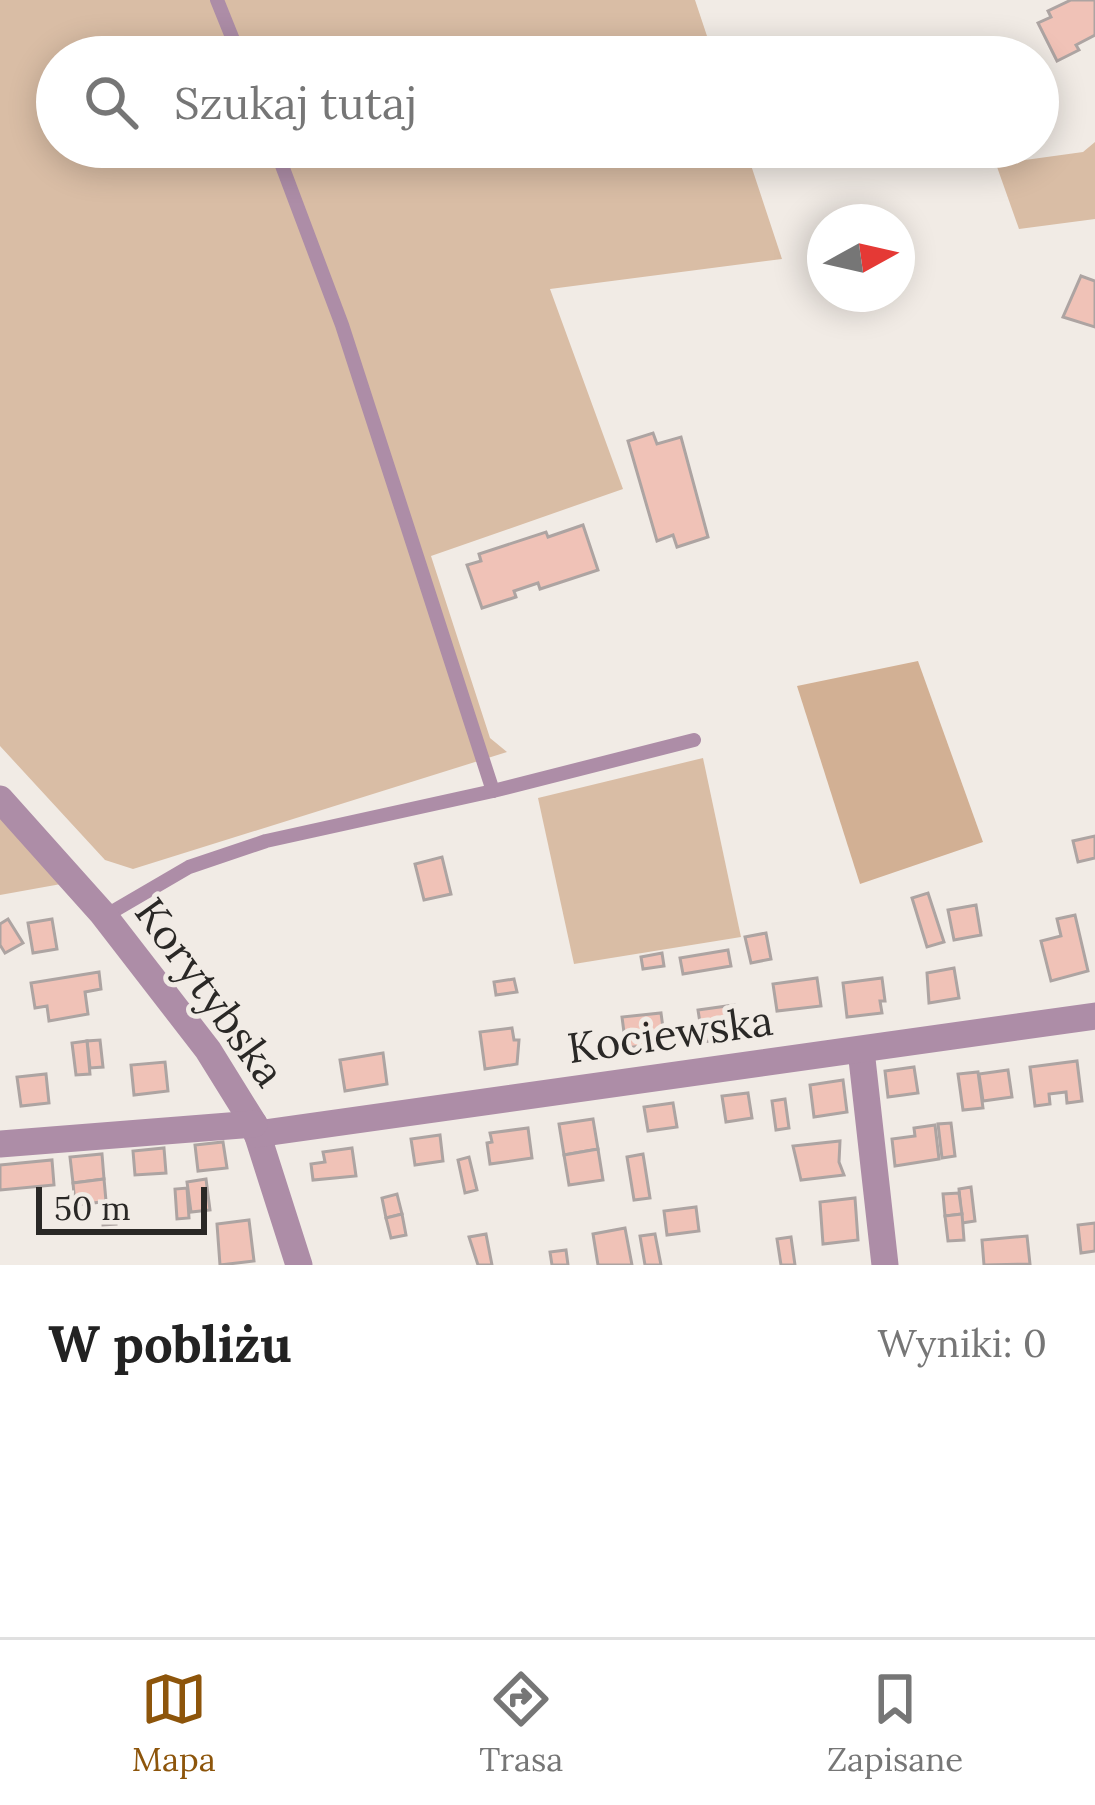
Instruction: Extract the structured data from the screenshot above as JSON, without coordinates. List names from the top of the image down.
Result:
{
  "streets": {
    "street": ["Korytybska", "Kociewska"]
  },
  "crossings": [
    ["Korytybska", "Kociewska"]
  ],
  "scale_bar": "50 m",
  "north": "right",
  "page": {
    "search": "Szukaj tutaj",
    "scale": "50 m",
    "heading": ["W pobliżu", "Wyniki: 0"],
    "nav": ["Mapa", "Trasa", "Zapisane"]
  }
}
